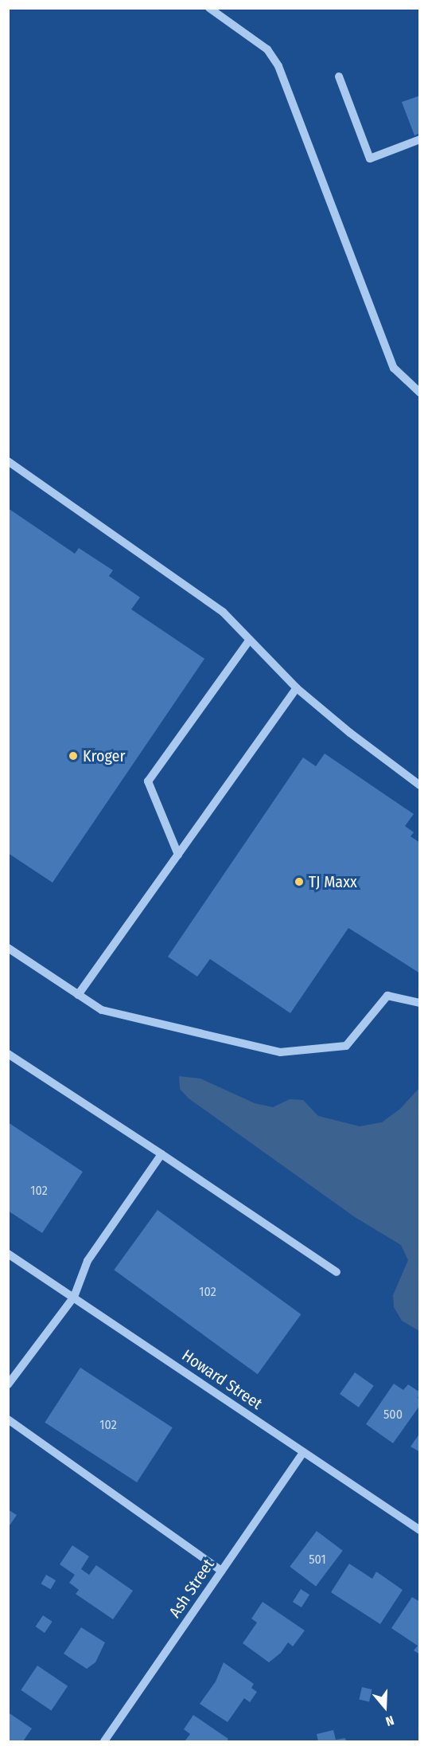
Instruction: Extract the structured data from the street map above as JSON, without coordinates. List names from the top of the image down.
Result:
{
  "streets": {
    "street": ["Howard Street", "Ash Street"]
  },
  "crossings": [
    ["Howard Street", "Ash Street"]
  ],
  "places": ["Kroger", "TJ Maxx"],
  "house_numbers": [
    "102",
    "102",
    "500",
    "102",
    "501"
  ],
  "north": "bottom"
}
